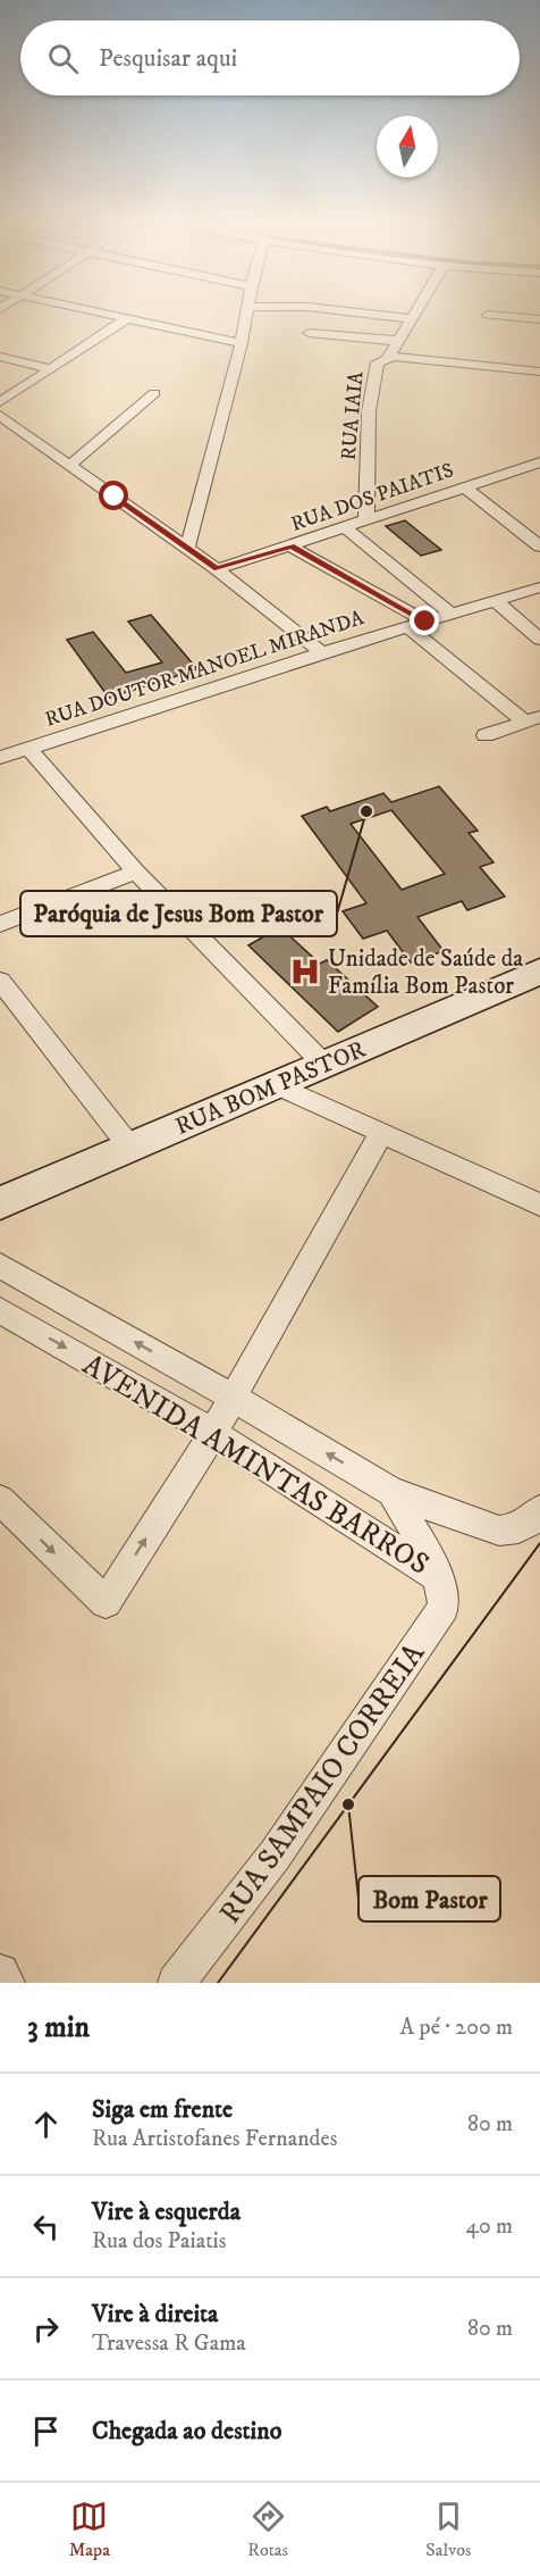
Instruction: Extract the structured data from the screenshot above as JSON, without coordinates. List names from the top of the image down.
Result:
{
  "streets": {
    "main road": ["RUA BOM PASTOR"],
    "street": [
      "RUA IAIA",
      "RUA DOS PAIATIS",
      "RUA DOUTOR MANOEL MIRANDA",
      "AVENIDA AMINTAS BARROS",
      "RUA SAMPAIO CORREIA"
    ]
  },
  "crossings": [
    ["RUA IAIA", "RUA DOS PAIATIS"],
    ["AVENIDA AMINTAS BARROS", "RUA SAMPAIO CORREIA"]
  ],
  "places": {
    "other": ["Paróquia de Jesus Bom Pastor", "Bom Pastor"],
    "hospital": ["Unidade de Saúde da Família Bom Pastor"]
  },
  "north": "top",
  "page": {
    "search": "Pesquisar aqui",
    "heading": ["3 min", "A pé · 200 m"],
    "list": [
      ["Siga em frente", "Rua Artistofanes Fernandes", "80 m"],
      ["Vire à esquerda", "Rua dos Paiatis", "40 m"],
      ["Vire à direita", "Travessa R Gama", "80 m"],
      "Chegada ao destino"
    ],
    "nav": ["Mapa", "Rotas", "Salvos"]
  }
}
